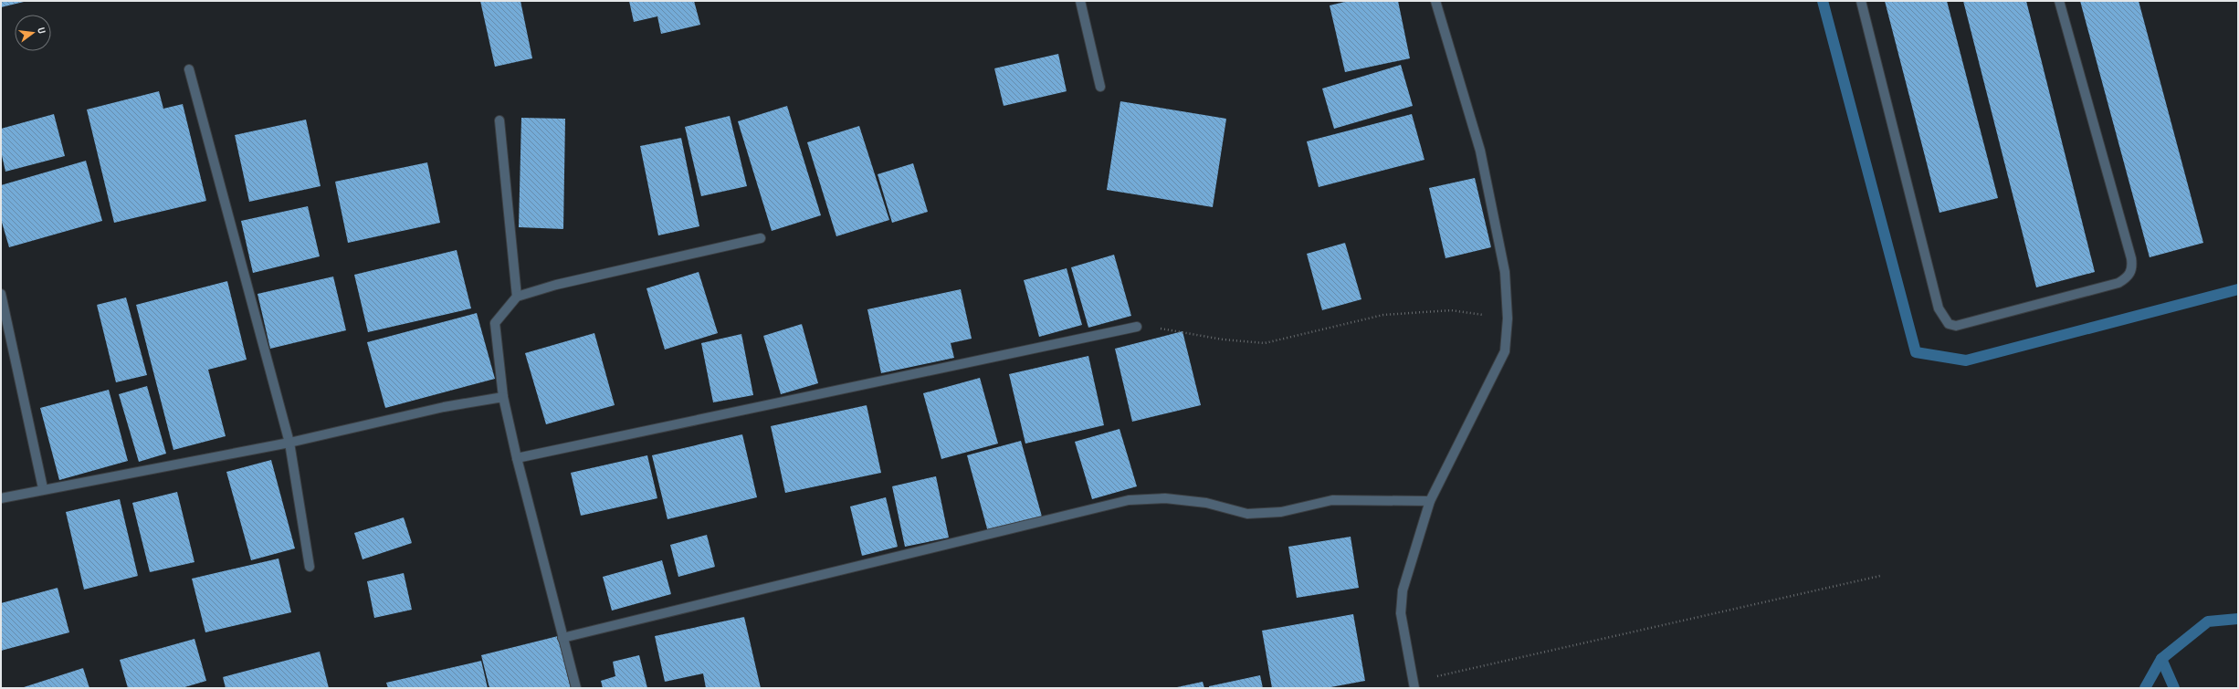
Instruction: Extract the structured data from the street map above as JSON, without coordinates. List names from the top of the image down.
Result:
{
  "north": "right"
}
